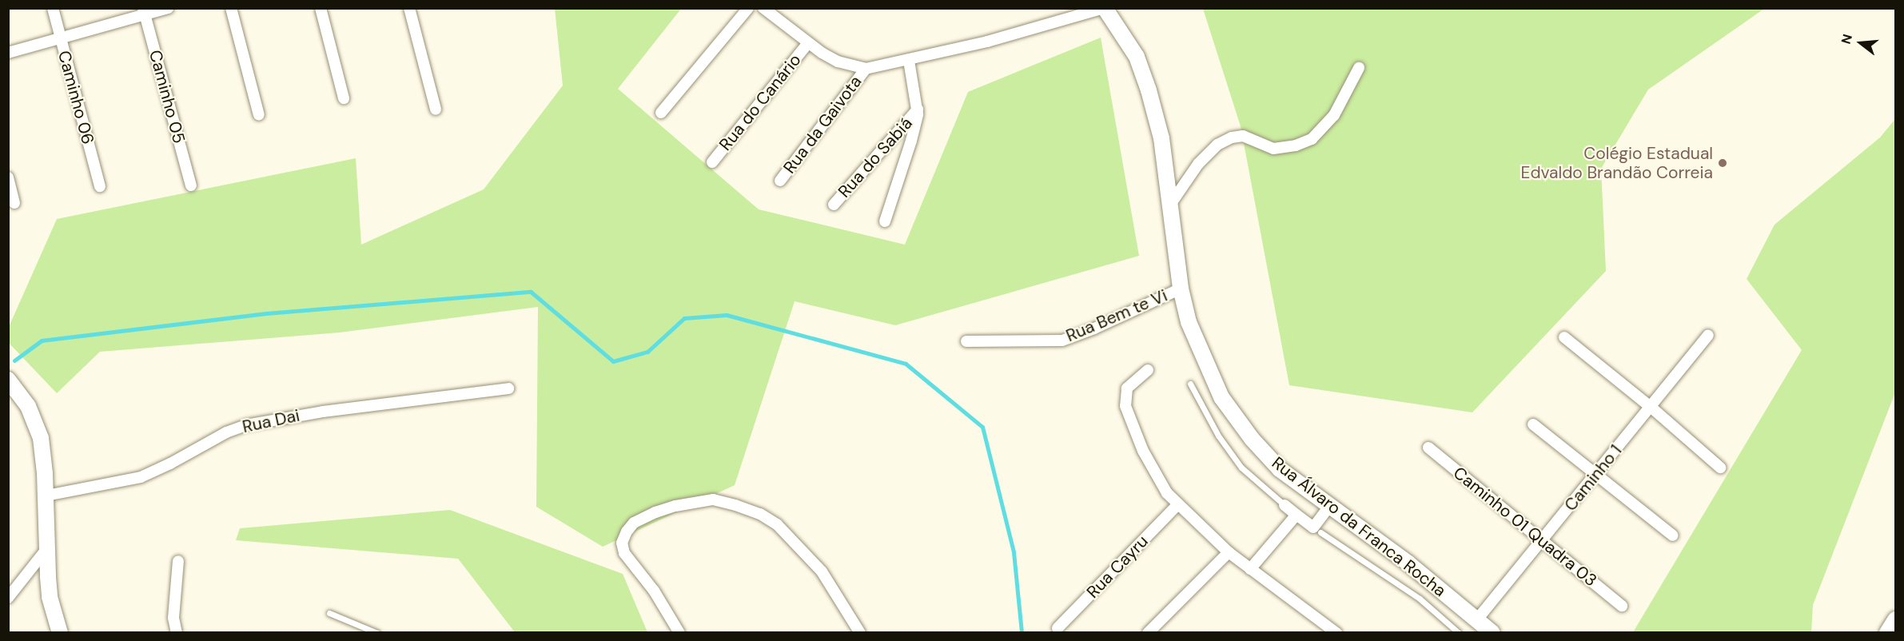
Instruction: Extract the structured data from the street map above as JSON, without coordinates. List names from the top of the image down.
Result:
{
  "streets": {
    "main road": ["Rua Álvaro da Franca Rocha"],
    "street": [
      "Caminho 05",
      "Caminho 06",
      "Rua do Canário",
      "Rua da Gaivota",
      "Rua do Sabiá",
      "Rua Bem te Vi",
      "Rua Dai",
      "Caminho 1",
      "Caminho 01 Quadra 03",
      "Rua Cayru"
    ]
  },
  "crossings": [
    ["Rua Bem te Vi", "Rua Álvaro da Franca Rocha"],
    ["Caminho 1", "Rua Álvaro da Franca Rocha"],
    ["Caminho 1", "Caminho 01 Quadra 03"]
  ],
  "places": ["Colégio Estadual Edvaldo Brandão Correia"],
  "north": "left"
}
